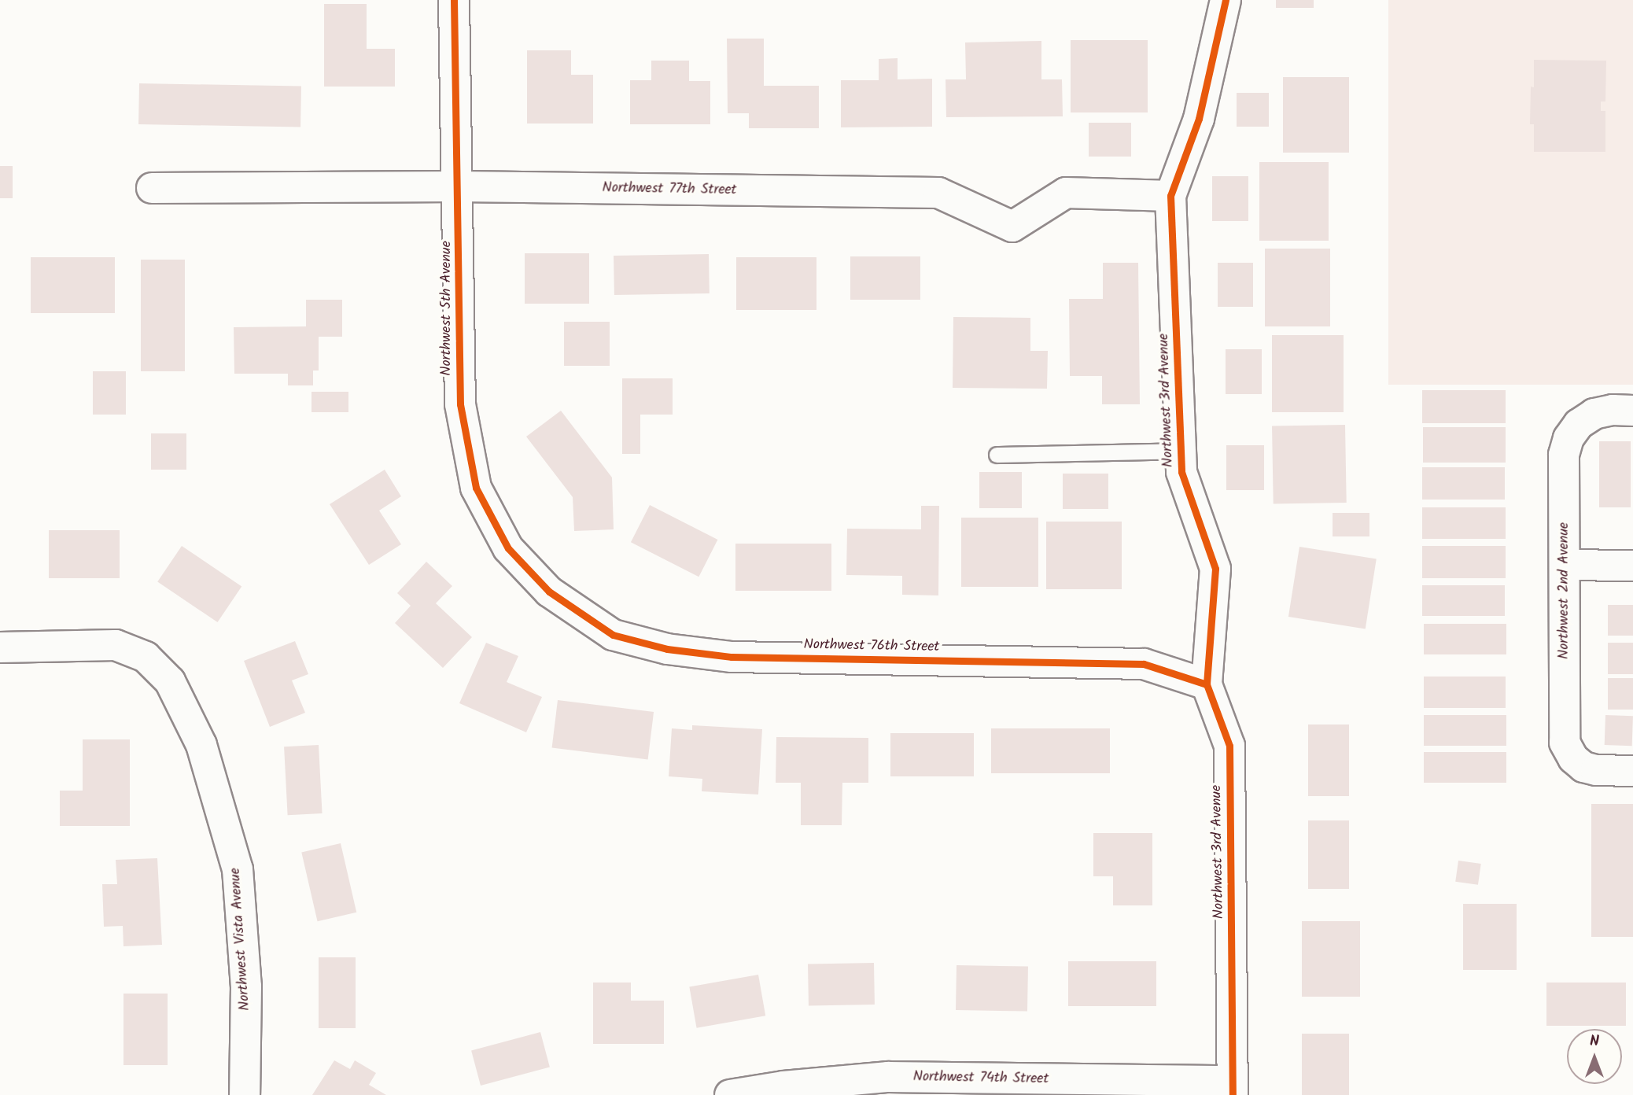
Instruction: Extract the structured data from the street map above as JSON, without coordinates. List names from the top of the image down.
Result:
{
  "streets": {
    "street": [
      "Northwest 77th Street",
      "Northwest 5th Avenue",
      "Northwest 3rd Avenue",
      "Northwest 2nd Avenue",
      "Northwest 76th Street",
      "Northwest Vista Avenue",
      "Northwest 74th Street"
    ]
  },
  "crossings": [
    ["Northwest 77th Street", "Northwest 5th Avenue"],
    ["Northwest 77th Street", "Northwest 3rd Avenue"],
    ["Northwest 5th Avenue", "Northwest 76th Street"],
    ["Northwest 3rd Avenue", "Northwest 76th Street"],
    ["Northwest 3rd Avenue", "Northwest 74th Street"]
  ],
  "north": "top"
}
